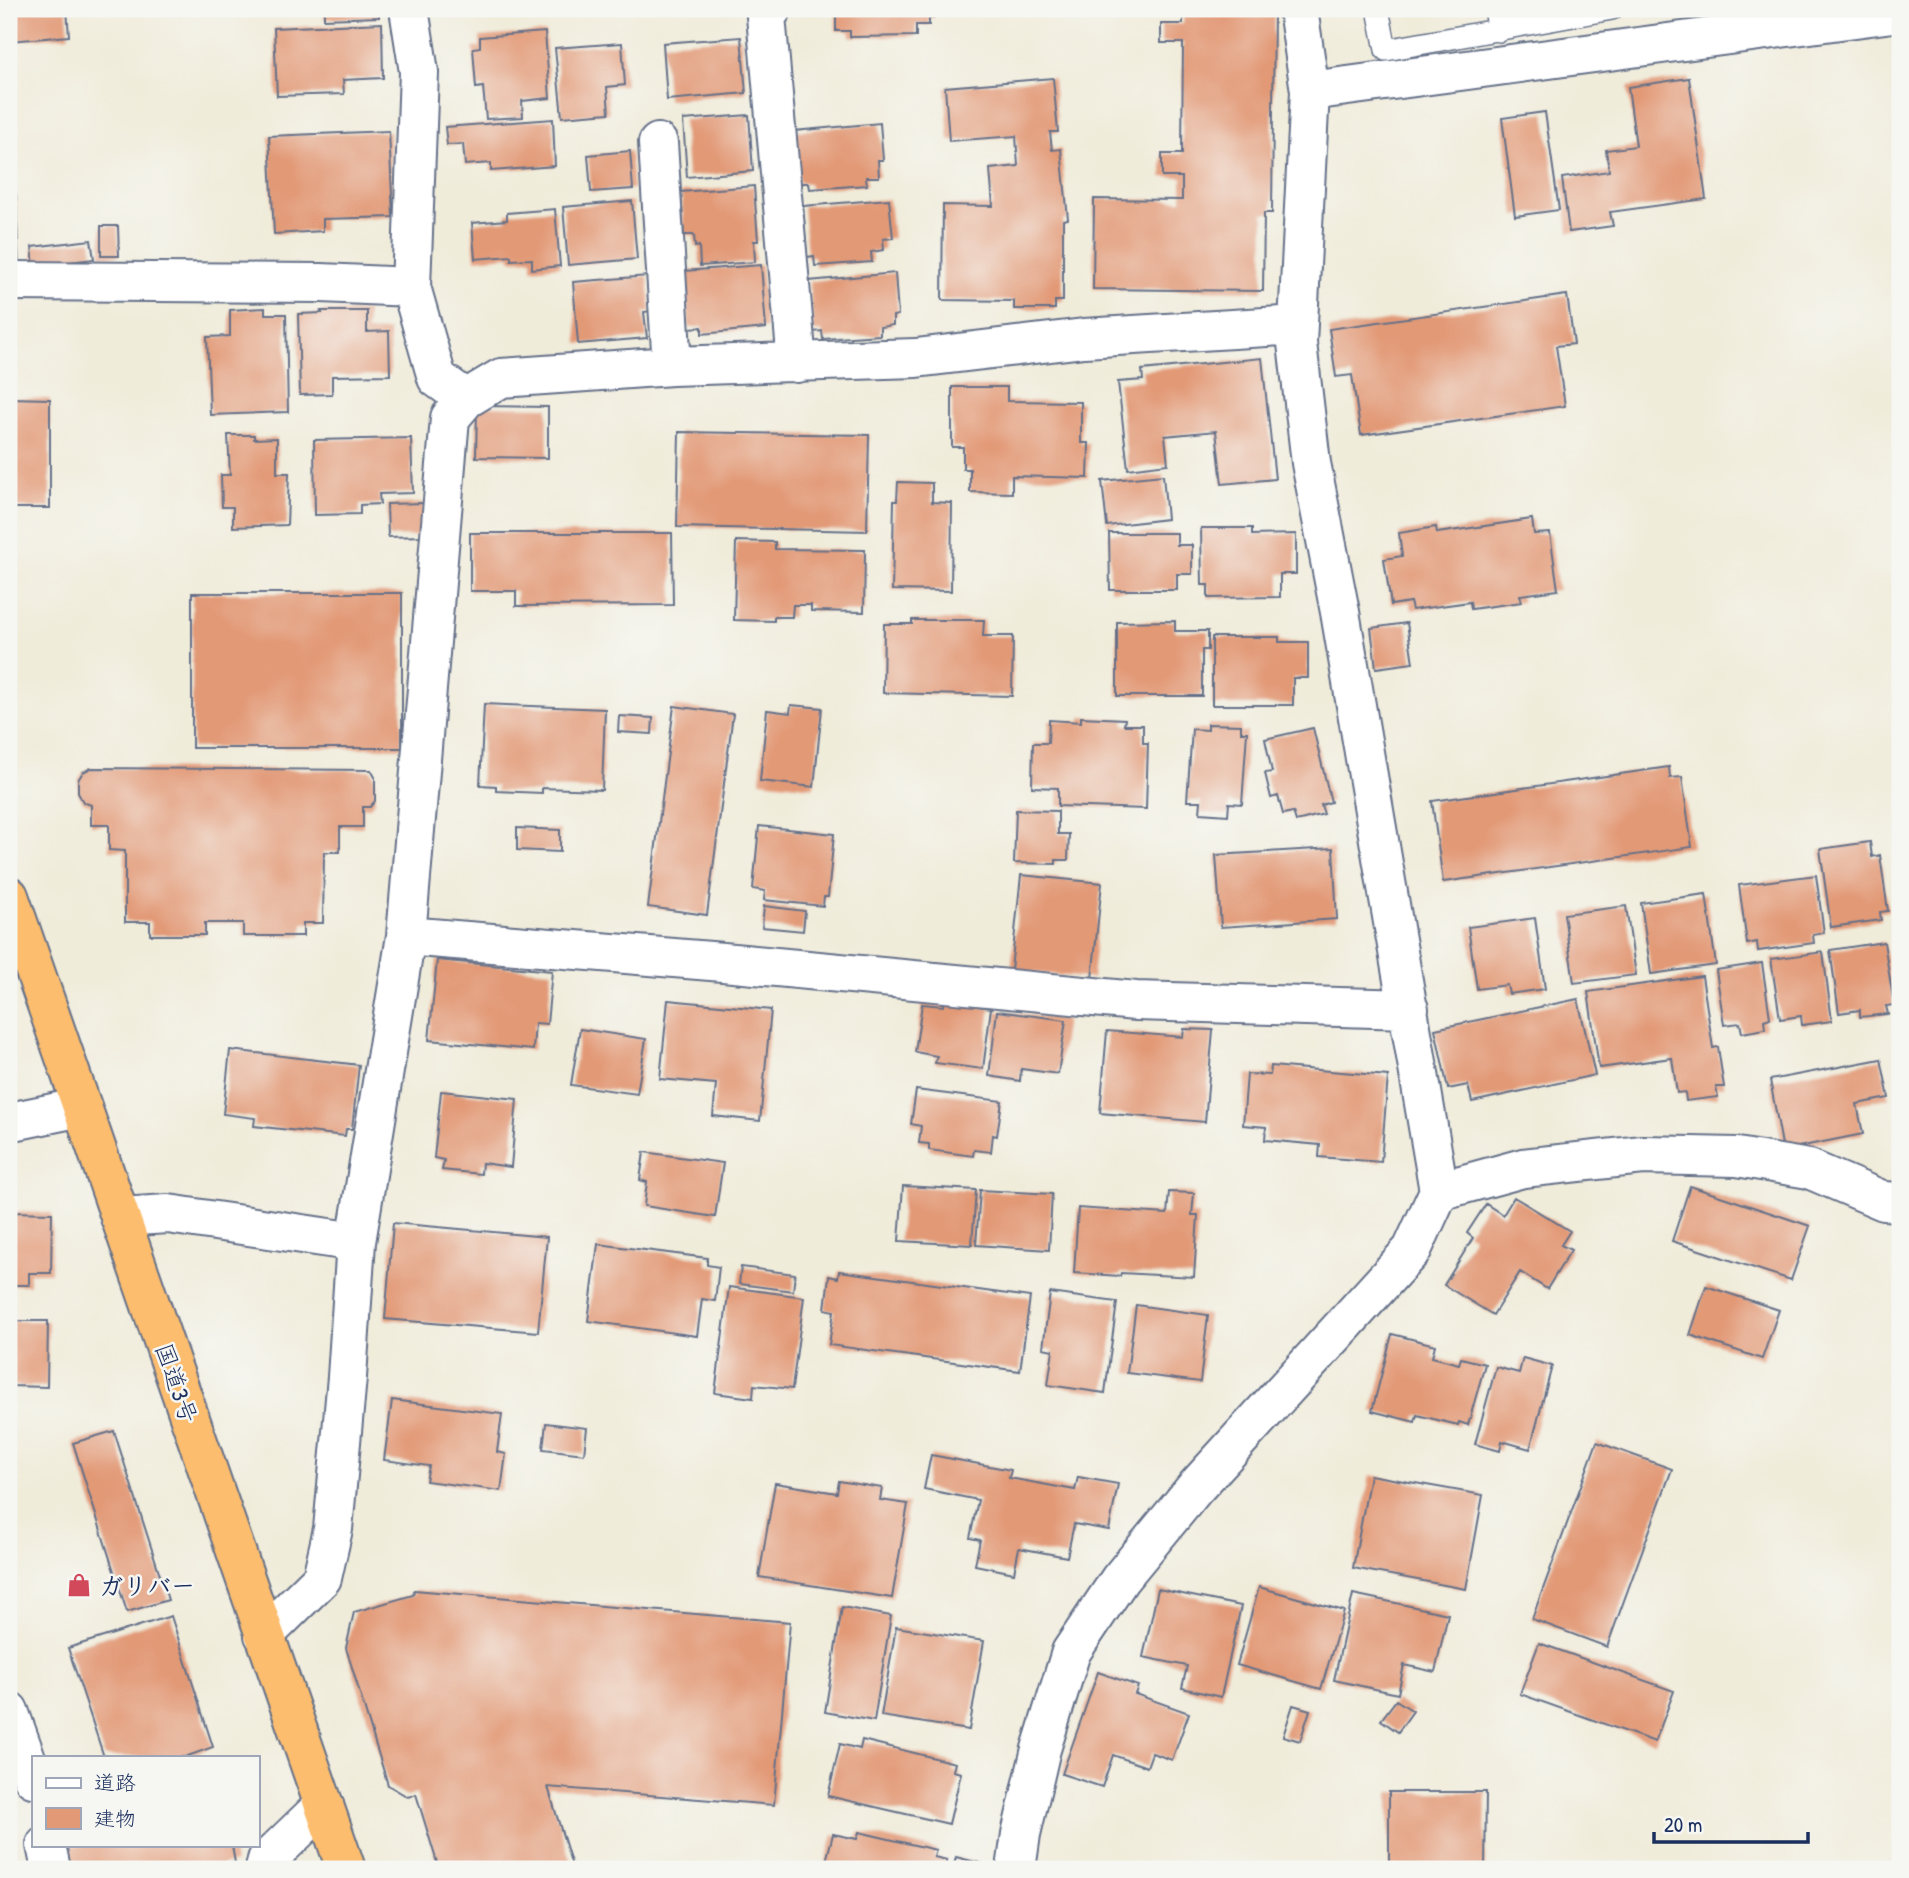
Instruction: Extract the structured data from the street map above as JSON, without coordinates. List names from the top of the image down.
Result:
{
  "streets": {
    "highway": ["国道3号"]
  },
  "places": {
    "shop": ["ガリバー"]
  },
  "legend": ["道路", "建物"],
  "scale_bar": "20 m"
}
